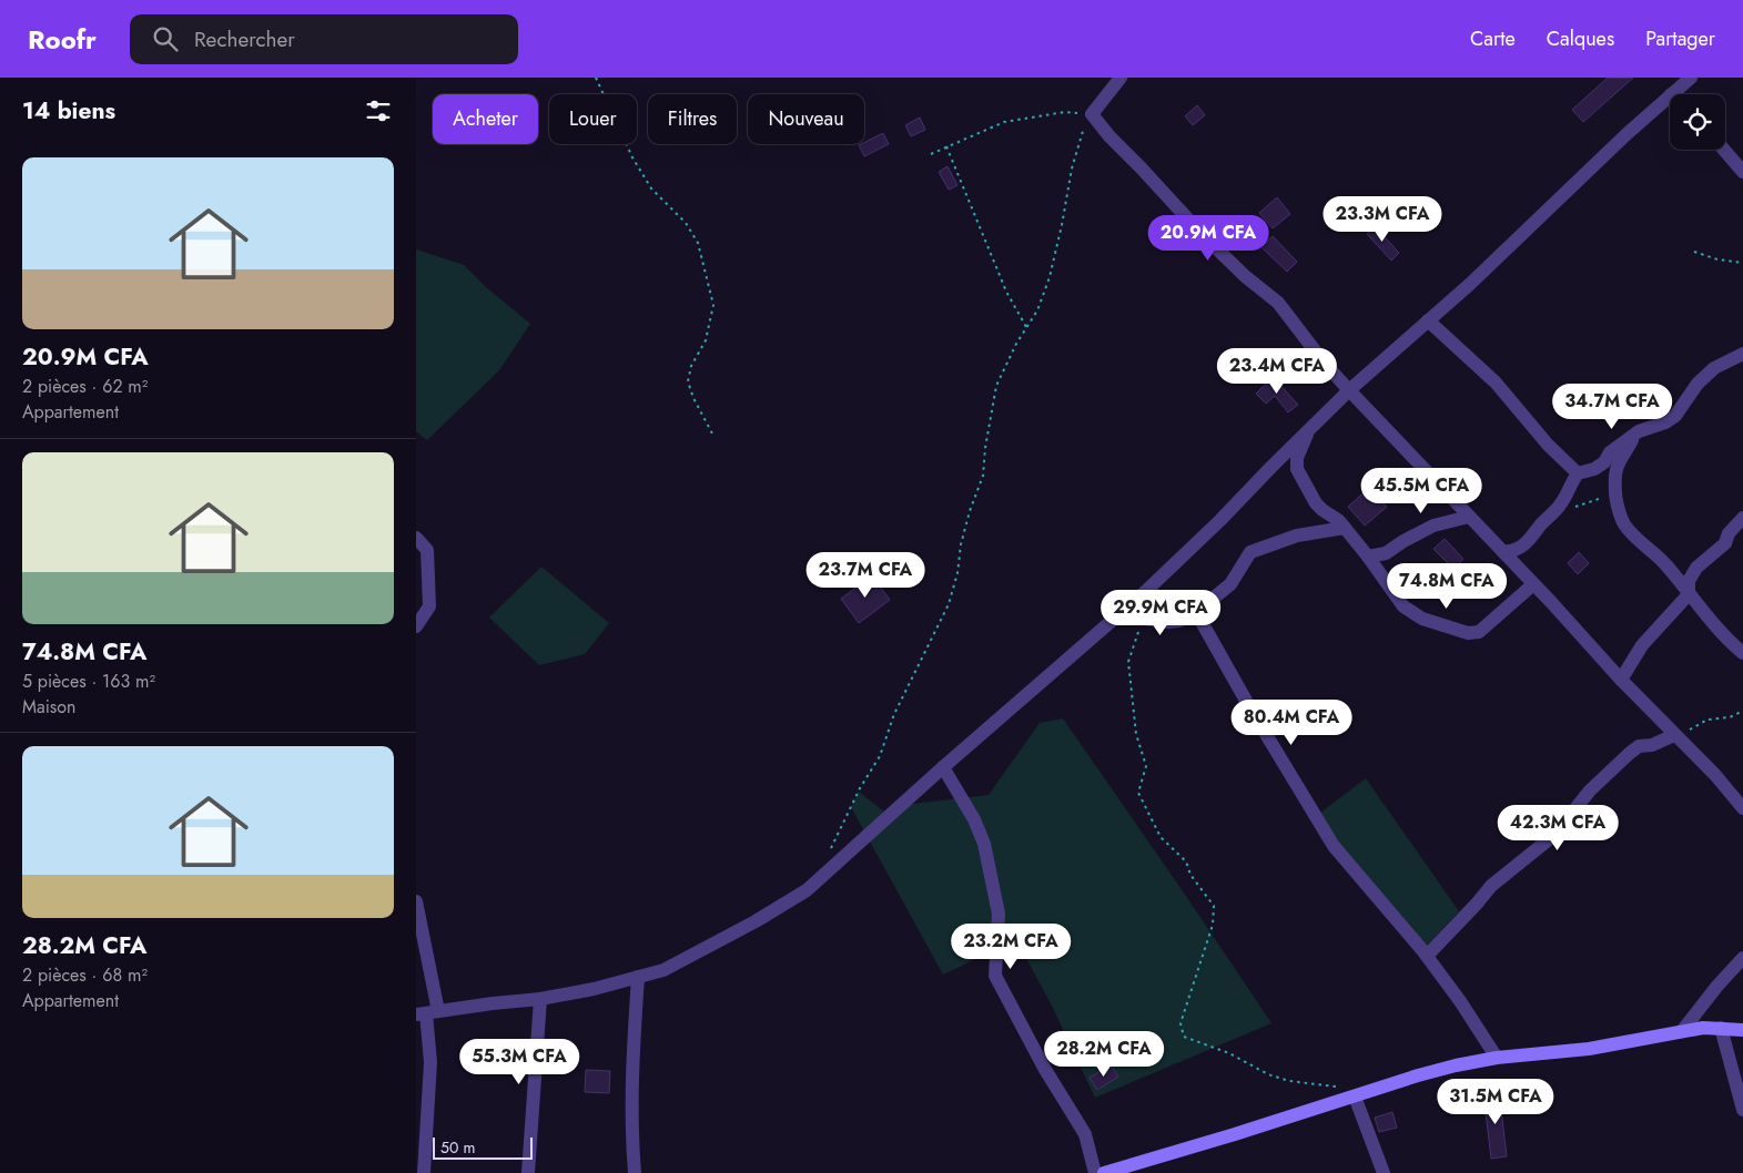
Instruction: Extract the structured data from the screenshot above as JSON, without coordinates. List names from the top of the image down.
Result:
{
  "scale_bar": "50 m",
  "page": {
    "header": "Roofr",
    "search": "Rechercher",
    "nav": ["Carte", "Calques", "Partager"],
    "heading": "14 biens",
    "chip": [
      "Acheter",
      "Louer",
      "Filtres",
      "Nouveau"
    ],
    "list": [
      {
        "name": "20.9M CFA",
        "note": "2 pièces · 62 m² · Appartement"
      },
      {
        "name": "74.8M CFA",
        "note": "5 pièces · 163 m² · Maison"
      },
      {
        "name": "28.2M CFA",
        "note": "2 pièces · 68 m² · Appartement"
      }
    ],
    "price": [
      "23.3M CFA",
      "20.9M CFA",
      "23.4M CFA",
      "34.7M CFA",
      "45.5M CFA",
      "23.7M CFA",
      "74.8M CFA",
      "29.9M CFA",
      "80.4M CFA",
      "42.3M CFA",
      "23.2M CFA",
      "28.2M CFA",
      "55.3M CFA",
      "31.5M CFA"
    ],
    "scale": "50 m"
  }
}
